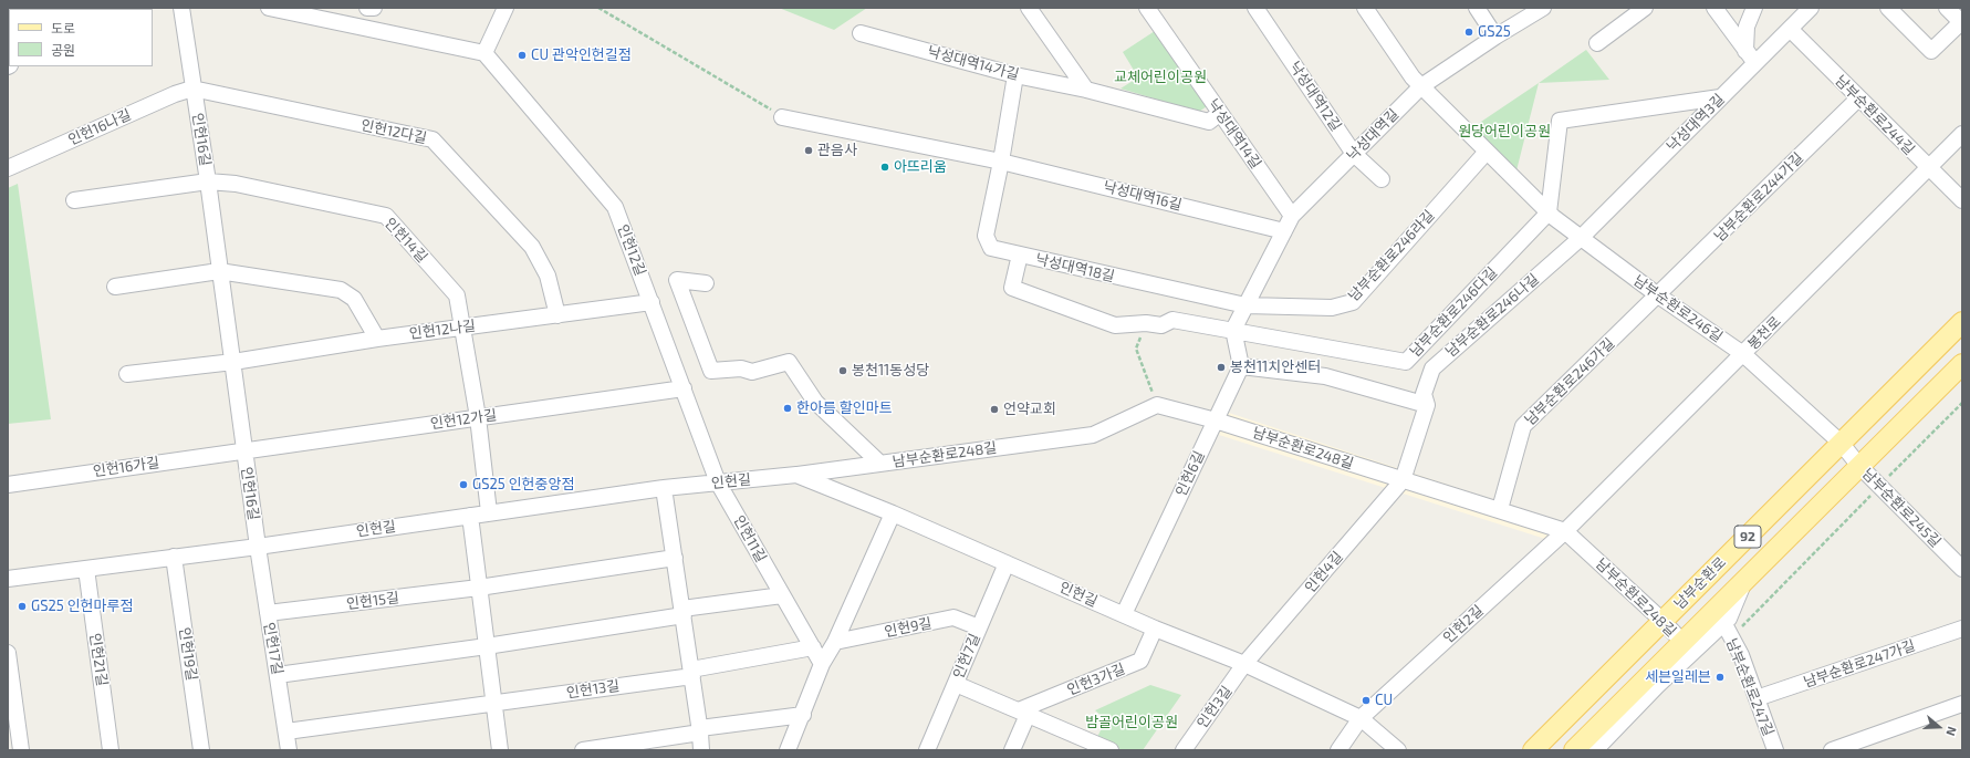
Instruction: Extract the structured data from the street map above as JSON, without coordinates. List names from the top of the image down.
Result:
{
  "streets": {
    "main road": ["92", "남부순환로"],
    "street": [
      "낙성대역14가길",
      "낙성대역12길",
      "남부순환로244길",
      "낙성대역3길",
      "인헌16나길",
      "인헌12다길",
      "낙성대역14길",
      "낙성대역길",
      "인헌16길",
      "낙성대역16길",
      "남부순환로244가길",
      "인헌14길",
      "인헌12길",
      "남부순환로246라길",
      "낙성대역18길",
      "남부순환로246길",
      "남부순환로246다길",
      "남부순환로246나길",
      "인헌12나길",
      "봉천로",
      "남부순환로246가길",
      "인헌12가길",
      "남부순환로248길",
      "인헌16가길",
      "인헌6길",
      "인헌길",
      "남부순환로245길",
      "인헌11길",
      "인헌4길",
      "인헌15길",
      "인헌2길",
      "인헌9길",
      "인헌17길",
      "인헌19길",
      "인헌7길",
      "인헌21길",
      "남부순환로247가길",
      "인헌3가길",
      "남부순환로247길",
      "인헌13길",
      "인헌3길"
    ]
  },
  "crossings": [
    ["낙성대역14가길", "낙성대역14길"],
    ["낙성대역12길", "낙성대역길"],
    ["남부순환로244길", "낙성대역3길"],
    ["남부순환로244길", "남부순환로244가길"],
    ["남부순환로244길", "봉천로"],
    ["낙성대역3길", "남부순환로246길"],
    ["낙성대역3길", "남부순환로246나길"],
    ["인헌16나길", "인헌12다길"],
    ["인헌16나길", "인헌16길"],
    ["인헌12다길", "인헌16길"],
    ["인헌12다길", "인헌12나길"],
    ["낙성대역14길", "낙성대역길"],
    ["낙성대역길", "낙성대역16길"],
    ["낙성대역길", "남부순환로246라길"],
    ["낙성대역길", "낙성대역18길"],
    ["낙성대역길", "남부순환로246길"],
    ["인헌16길", "인헌14길"],
    ["인헌16길", "인헌12나길"],
    ["인헌16길", "인헌12가길"],
    ["인헌16길", "인헌16가길"],
    ["인헌16길", "인헌길"],
    ["인헌16길", "인헌17길"],
    ["낙성대역16길", "낙성대역18길"],
    ["남부순환로244가길", "남부순환로246길"],
    ["남부순환로244가길", "남부순환로246가길"],
    ["인헌14길", "인헌12나길"],
    ["인헌14길", "인헌12가길"],
    ["인헌14길", "인헌길"],
    ["인헌12길", "인헌12나길"],
    ["인헌12길", "인헌12가길"],
    ["인헌12길", "인헌길"],
    ["인헌12길", "인헌11길"],
    ["남부순환로246라길", "낙성대역18길"],
    ["남부순환로246라길", "남부순환로246길"],
    ["남부순환로246길", "남부순환로246다길"],
    ["남부순환로246길", "남부순환로246나길"],
    ["남부순환로246길", "봉천로"],
    ["남부순환로246길", "남부순환로246가길"],
    ["남부순환로246길", "남부순환로245길"],
    ["남부순환로246길", "남부순환로"],
    ["남부순환로246다길", "남부순환로248길"],
    ["남부순환로246다길", "인헌6길"],
    ["남부순환로246나길", "남부순환로248길"],
    ["남부순환로246나길", "인헌4길"],
    ["봉천로", "남부순환로248길"],
    ["봉천로", "인헌2길"],
    ["남부순환로246가길", "남부순환로248길"],
    ["인헌12가길", "인헌16가길"],
    ["남부순환로248길", "인헌6길"],
    ["남부순환로248길", "인헌길"],
    ["남부순환로248길", "인헌4길"],
    ["남부순환로248길", "남부순환로"],
    ["남부순환로248길", "인헌2길"],
    ["인헌6길", "인헌길"],
    ["인헌길", "인헌11길"],
    ["인헌길", "인헌4길"],
    ["인헌길", "인헌2길"],
    ["인헌길", "인헌17길"],
    ["인헌길", "인헌19길"],
    ["인헌길", "인헌7길"],
    ["인헌길", "인헌21길"],
    ["인헌길", "인헌3가길"],
    ["인헌길", "인헌3길"],
    ["남부순환로245길", "남부순환로"],
    ["인헌4길", "인헌3길"],
    ["인헌15길", "인헌17길"],
    ["인헌9길", "인헌7길"],
    ["남부순환로247가길", "남부순환로247길"]
  ],
  "parks": ["교체어린이공원", "원당어린이공원", "밤골어린이공원"],
  "places": [
    "GS25",
    "CU 관악인헌길점",
    "관음사",
    "아뜨리움",
    "봉천11치안센터",
    "봉천11동성당",
    "한아름 할인마트",
    "언약교회",
    "GS25 인헌중앙점",
    "GS25 인헌마루점",
    "세븐일레븐",
    "CU"
  ],
  "legend": ["도로", "공원"],
  "north": "right"
}
